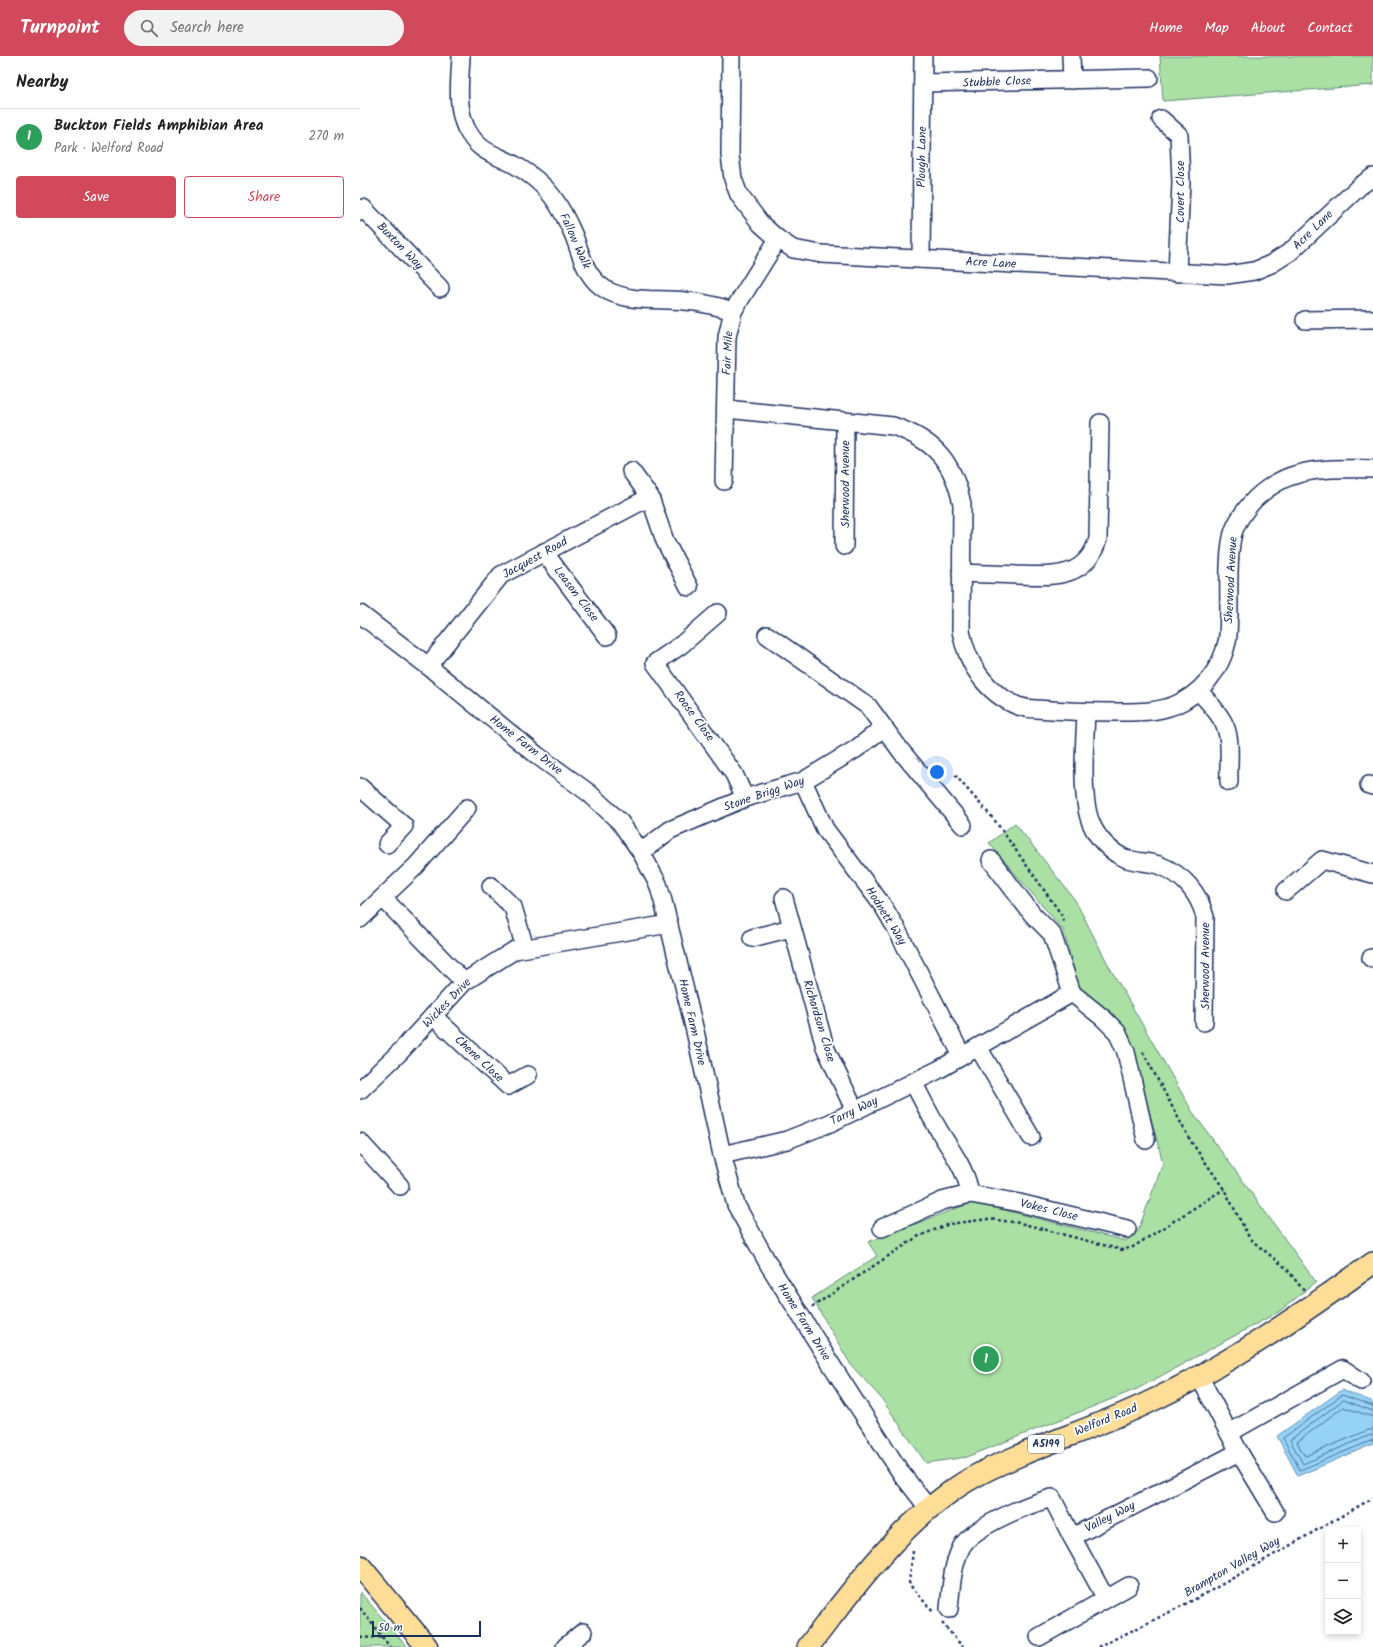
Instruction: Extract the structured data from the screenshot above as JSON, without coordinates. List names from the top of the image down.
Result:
{
  "streets": {
    "main road": ["Welford Road", "A5199"],
    "street": [
      "Stubble Close",
      "Plough Lane",
      "Covert Close",
      "Acre Lane",
      "Fallow Walk",
      "Buxton Way",
      "Fair Mile",
      "Sherwood Avenue",
      "Jacquest Road",
      "Leason Close",
      "Roose Close",
      "Home Farm Drive",
      "Stone Brigg Way",
      "Hodnett Way",
      "Wickes Drive",
      "Richardson Close",
      "Chene Close",
      "Tarry Way",
      "Vokes Close",
      "Valley Way"
    ],
    "path": ["Brampton Valley Way"]
  },
  "crossings": [
    ["Stubble Close", "Plough Lane"],
    ["Plough Lane", "Acre Lane"],
    ["Covert Close", "Acre Lane"],
    ["Acre Lane", "Fair Mile"],
    ["Fallow Walk", "Fair Mile"],
    ["Fair Mile", "Sherwood Avenue"],
    ["Jacquest Road", "Leason Close"],
    ["Jacquest Road", "Home Farm Drive"],
    ["Roose Close", "Stone Brigg Way"],
    ["Home Farm Drive", "Stone Brigg Way"],
    ["Home Farm Drive", "Wickes Drive"],
    ["Home Farm Drive", "Tarry Way"],
    ["Home Farm Drive", "Welford Road"],
    ["Stone Brigg Way", "Hodnett Way"],
    ["Hodnett Way", "Tarry Way"],
    ["Wickes Drive", "Chene Close"],
    ["Richardson Close", "Tarry Way"]
  ],
  "scale_bar": "50 m",
  "page": {
    "header": "Turnpoint",
    "search": "Search here",
    "nav": [
      "Home",
      "Map",
      "About",
      "Contact"
    ],
    "heading": "Nearby",
    "list": [
      {
        "mark": "1",
        "name": "Buckton Fields Amphibian Area",
        "note": "Park · Welford Road",
        "value": "270 m"
      }
    ],
    "buttons": ["Save", "Share"],
    "pins": "1",
    "map_buttons": ["+", "−"],
    "scale": "50 m"
  }
}
